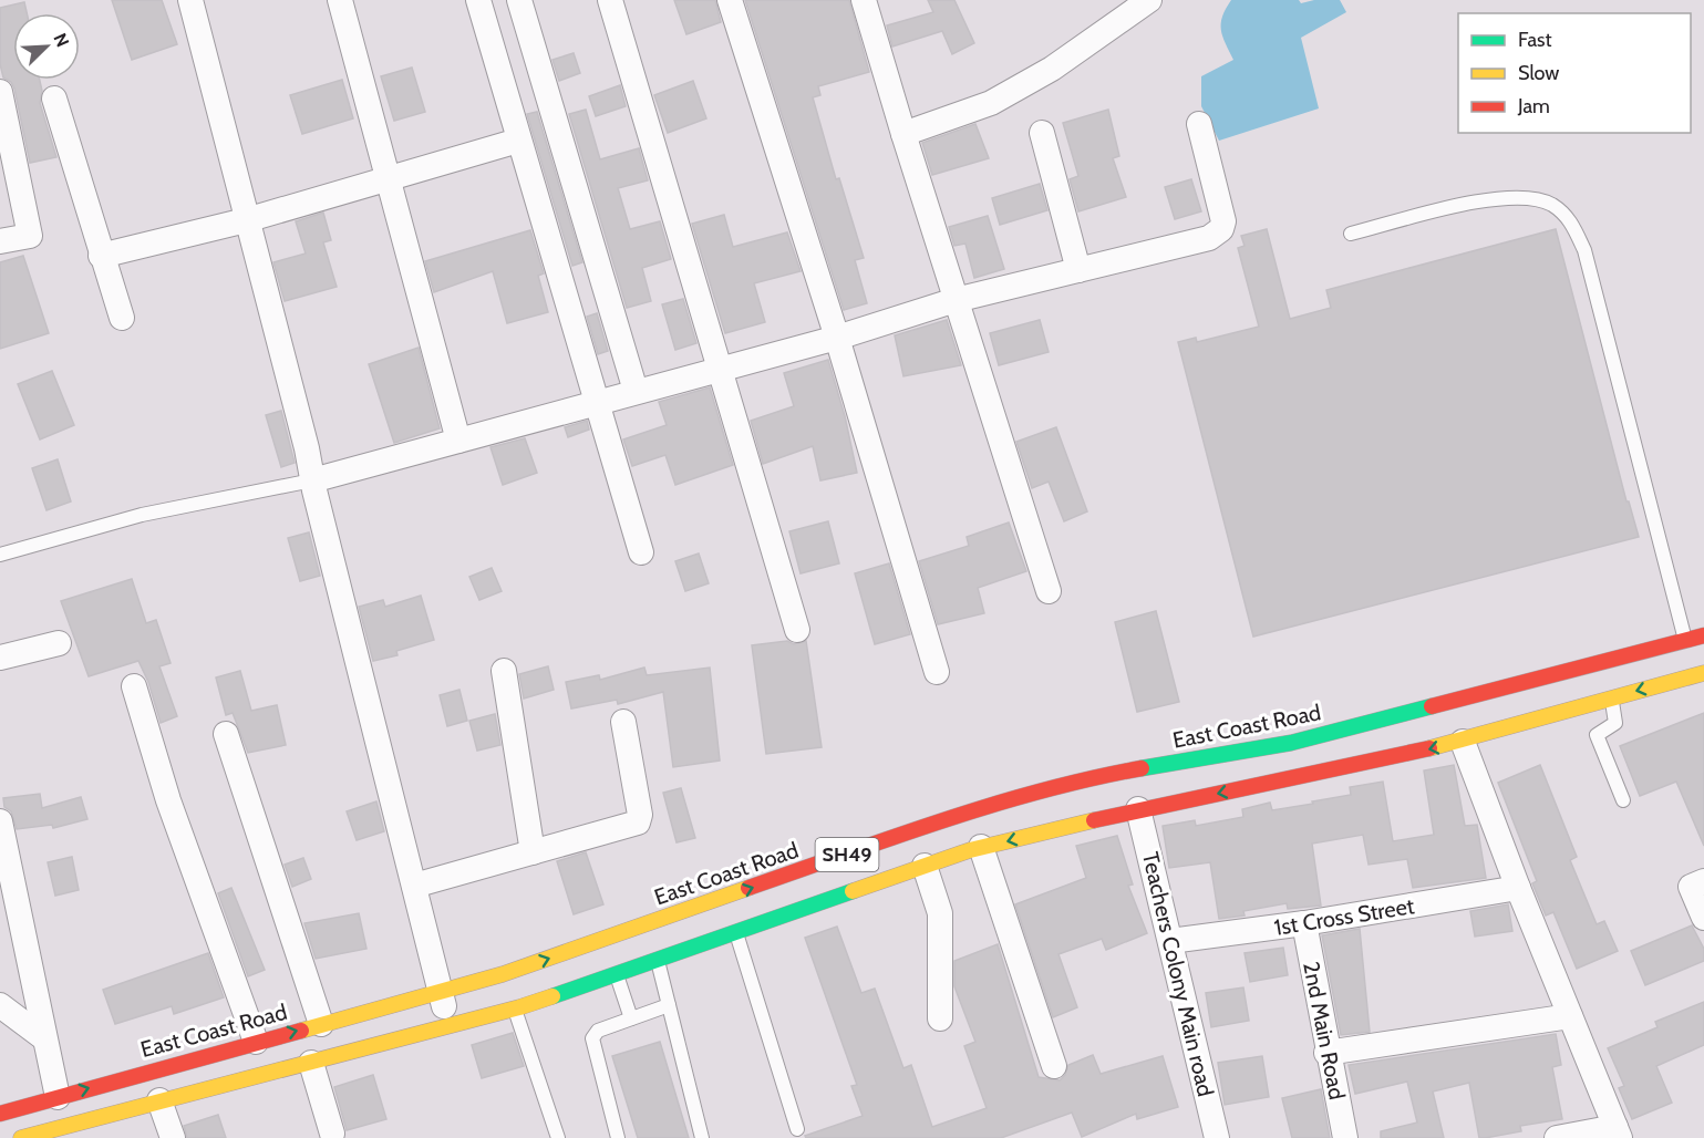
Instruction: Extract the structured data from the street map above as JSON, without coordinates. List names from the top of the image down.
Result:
{
  "streets": {
    "main road": ["East Coast Road", "SH49"],
    "street": ["1st Cross Street", "Teachers Colony Main road", "2nd Main Road"]
  },
  "crossings": [
    ["East Coast Road", "Teachers Colony Main road"],
    ["1st Cross Street", "Teachers Colony Main road"],
    ["1st Cross Street", "2nd Main Road"]
  ],
  "legend": ["Fast", "Slow", "Jam"],
  "north": "top right"
}
